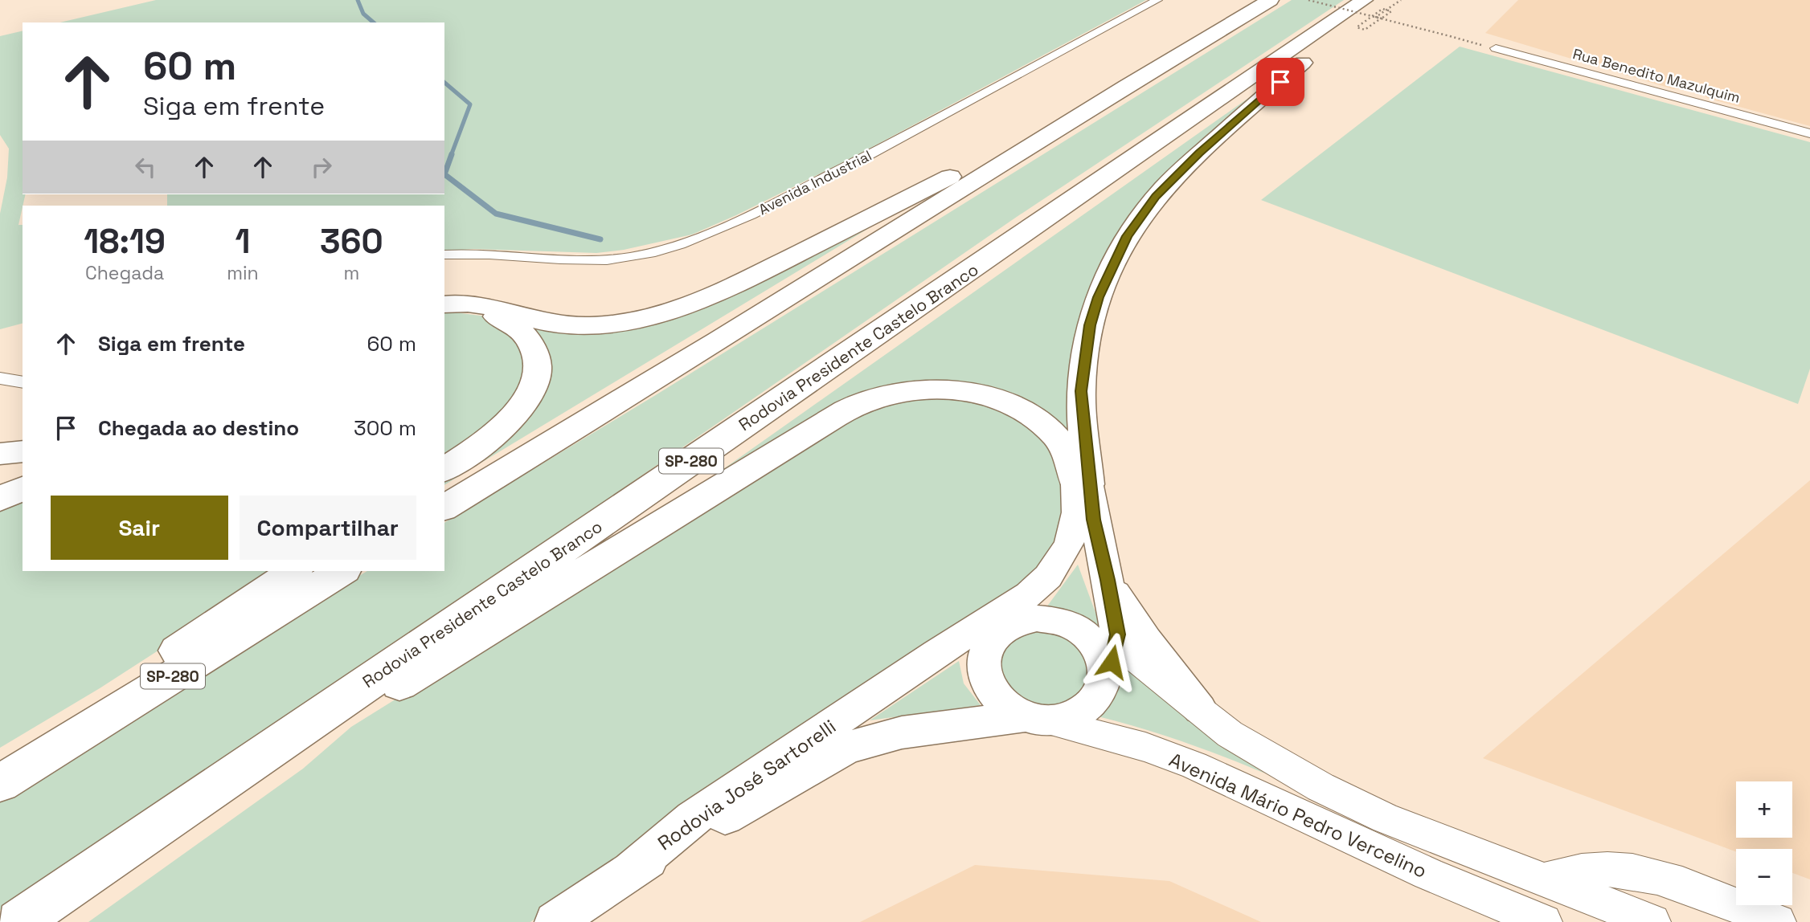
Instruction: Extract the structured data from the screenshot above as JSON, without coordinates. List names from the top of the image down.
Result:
{
  "streets": {
    "highway": ["Rodovia Presidente Castelo Branco", "SP-280"],
    "main road": ["Rodovia José Sartorelli", "Avenida Mário Pedro Vercelino"],
    "street": ["Rua Benedito Mazulquim", "Avenida Industrial"]
  },
  "crossings": [
    ["Rodovia José Sartorelli", "Avenida Mário Pedro Vercelino"]
  ],
  "page": {
    "turn": ["60 m", "Siga em frente"],
    "eta": [
      "18:19",
      "Chegada",
      "1",
      "min",
      "360",
      "m"
    ],
    "list": [
      {
        "name": "Siga em frente",
        "value": "60 m"
      },
      {
        "name": "Chegada ao destino",
        "value": "300 m"
      }
    ],
    "buttons": ["Sair", "Compartilhar"],
    "map_buttons": ["+", "−"]
  }
}
